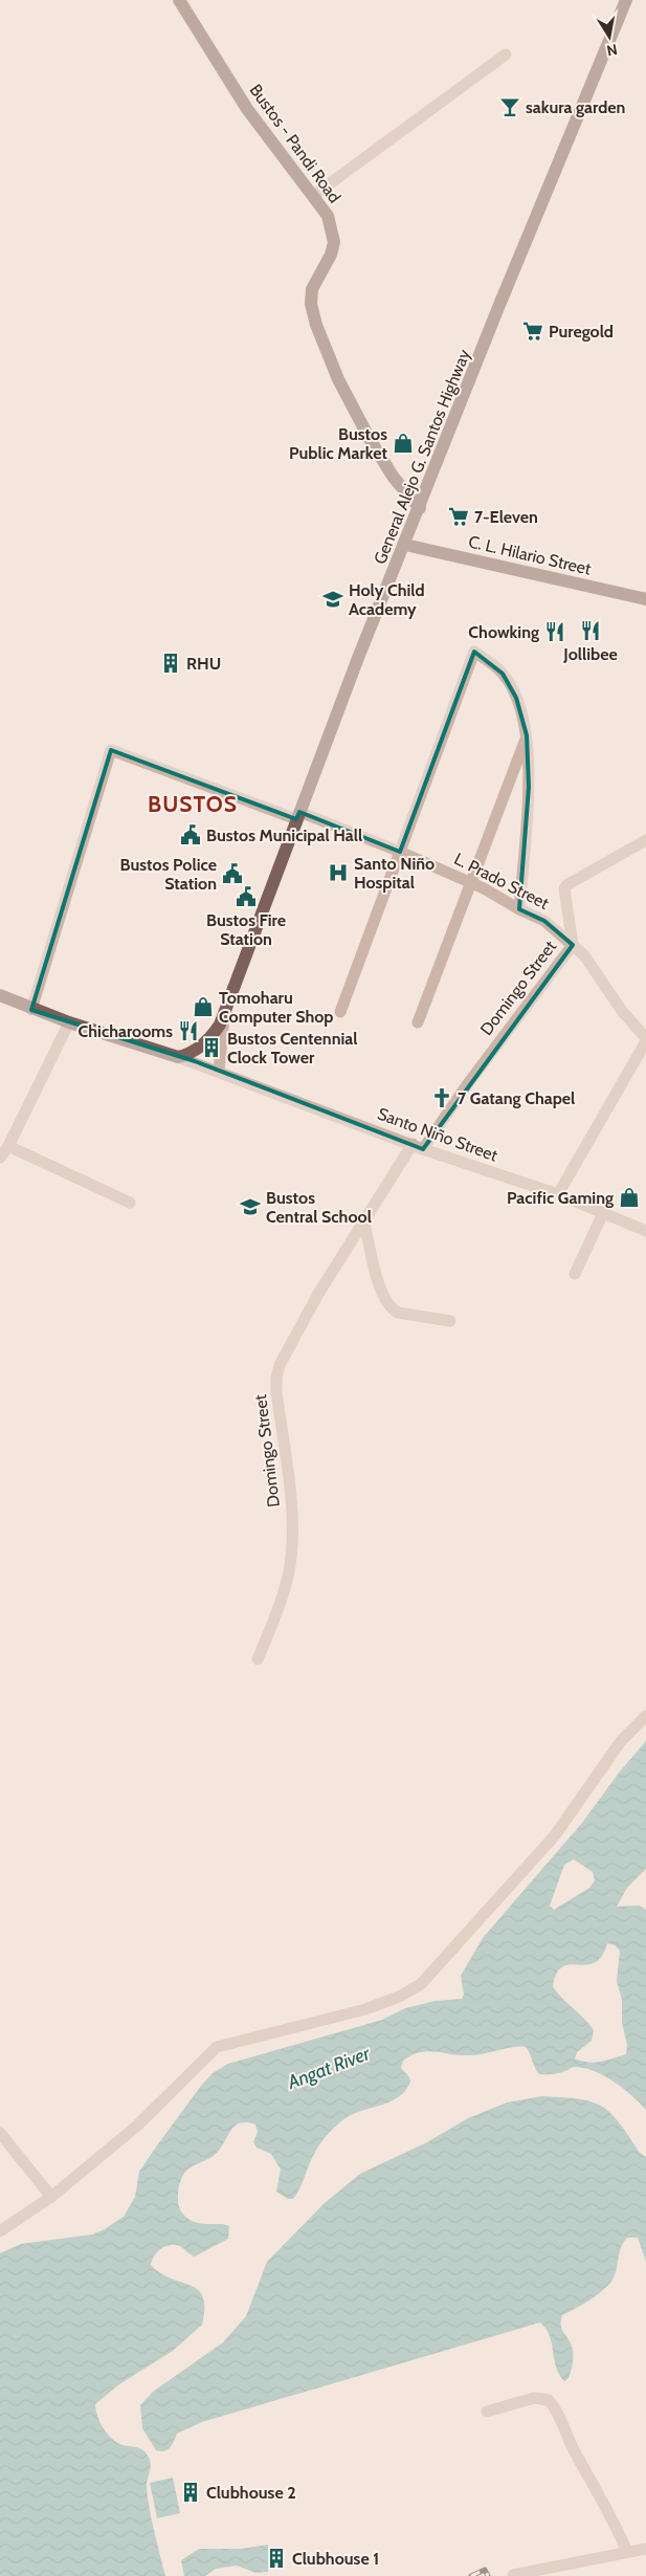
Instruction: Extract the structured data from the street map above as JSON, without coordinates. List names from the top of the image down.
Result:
{
  "streets": {
    "main road": ["Bustos - Pandi Road", "General Alejo G. Santos Highway", "C. L. Hilario Street"],
    "street": ["L. Prado Street", "Domingo Street", "Santo Niño Street"]
  },
  "crossings": [
    ["Bustos - Pandi Road", "General Alejo G. Santos Highway"],
    ["General Alejo G. Santos Highway", "C. L. Hilario Street"],
    ["General Alejo G. Santos Highway", "L. Prado Street"],
    ["General Alejo G. Santos Highway", "Santo Niño Street"],
    ["L. Prado Street", "Domingo Street"],
    ["Domingo Street", "Santo Niño Street"]
  ],
  "districts": ["BUSTOS"],
  "water": ["Angat River"],
  "places": {
    "bar": ["sakura garden"],
    "supermarket": ["Puregold", "7-Eleven"],
    "shop": ["Bustos Public Market", "Tomoharu Computer Shop", "Pacific Gaming"],
    "school or university": ["Holy Child Academy", "Bustos Central School"],
    "restaurant": ["Jollibee", "Chowking", "Chicharooms"],
    "building": [
      "RHU",
      "Bustos Centennial Clock Tower",
      "Clubhouse 2",
      "Clubhouse 1"
    ],
    "public building": ["Bustos Municipal Hall", "Bustos Police Station", "Bustos Fire Station"],
    "hospital": ["Santo Niño Hospital"],
    "church": ["7 Gatang Chapel"]
  },
  "north": "bottom"
}
